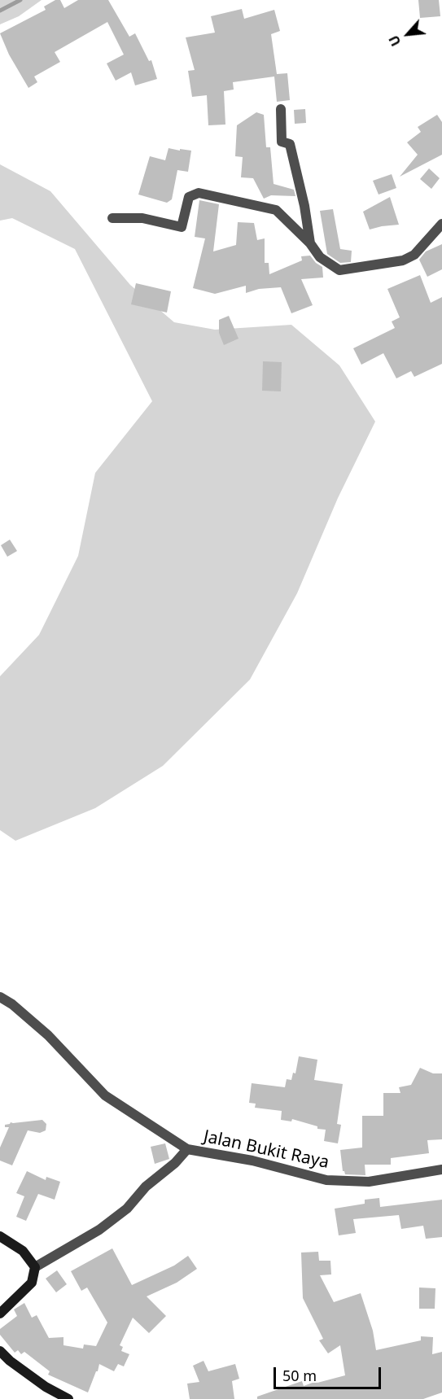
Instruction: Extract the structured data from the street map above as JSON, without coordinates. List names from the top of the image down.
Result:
{
  "streets": {
    "street": ["Jalan Bukit Raya"]
  },
  "scale_bar": "50 m",
  "north": "bottom left"
}
